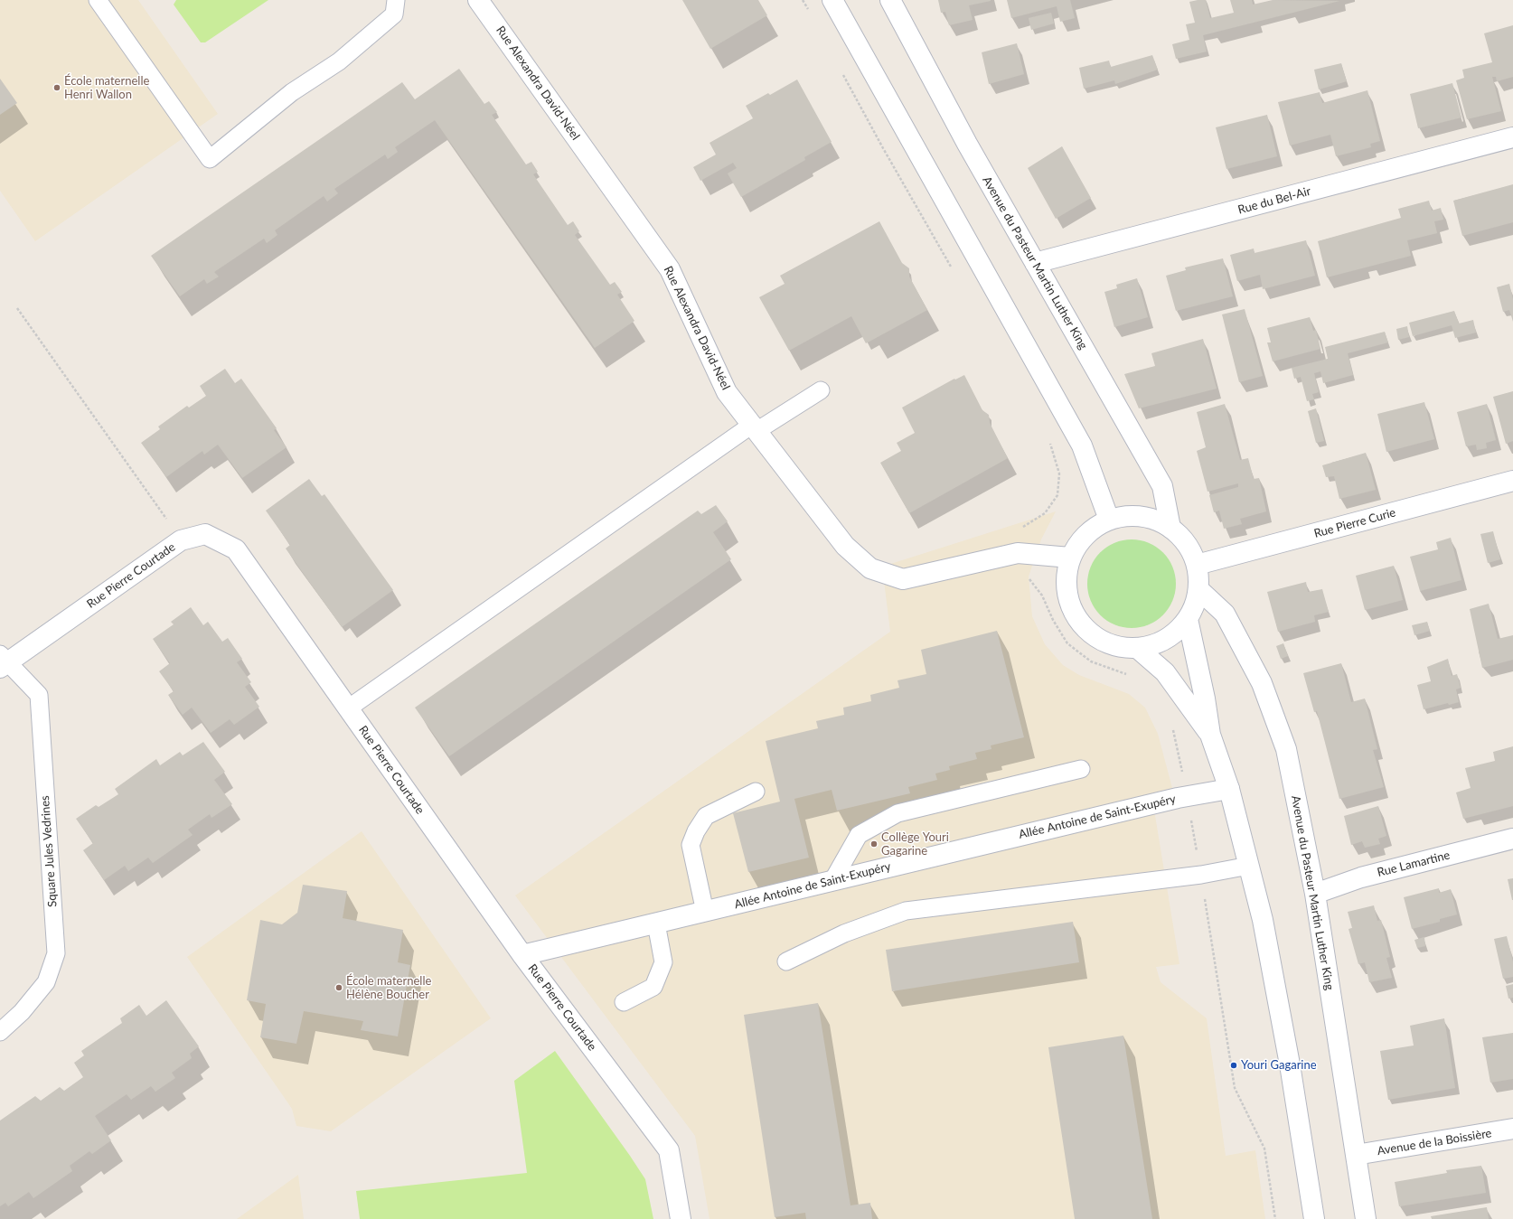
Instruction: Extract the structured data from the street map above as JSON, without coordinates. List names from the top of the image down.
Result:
{
  "streets": {
    "street": [
      "Rue Alexandra David-Néel",
      "Rue du Bel-Air",
      "Avenue du Pasteur Martin Luther King",
      "Rue Pierre Curie",
      "Rue Pierre Courtade",
      "Allée Antoine de Saint-Exupéry",
      "Rue Lamartine",
      "Avenue de la Boissière"
    ],
    "lane": ["Square Jules Vedrines"]
  },
  "crossings": [
    ["Rue du Bel-Air", "Avenue du Pasteur Martin Luther King"],
    ["Avenue du Pasteur Martin Luther King", "Rue Lamartine"],
    ["Avenue du Pasteur Martin Luther King", "Avenue de la Boissière"],
    ["Rue Pierre Courtade", "Allée Antoine de Saint-Exupéry"],
    ["Rue Pierre Courtade", "Square Jules Vedrines"]
  ],
  "places": [
    "École maternelle Henri Wallon",
    "Collège Youri Gagarine",
    "École maternelle Hélène Boucher",
    "Youri Gagarine"
  ]
}
